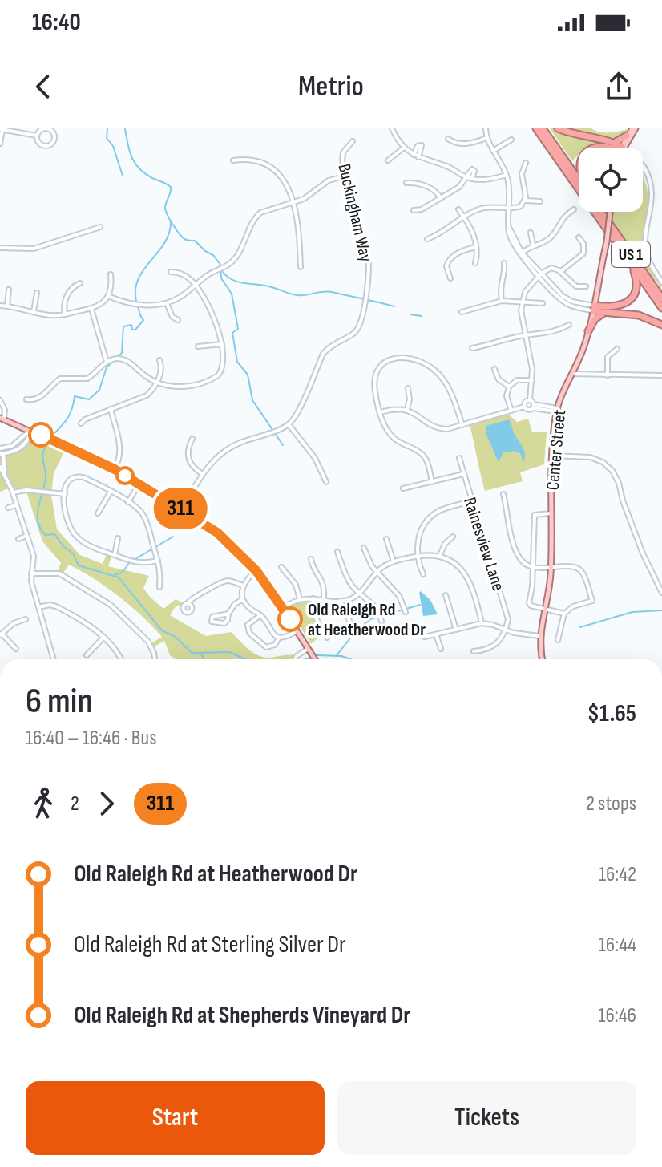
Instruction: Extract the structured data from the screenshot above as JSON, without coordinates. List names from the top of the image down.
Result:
{
  "streets": {
    "highway": ["US 1"],
    "main road": ["Center Street"],
    "street": ["Buckingham Way", "Rainesview Lane"]
  },
  "places": ["Old Raleigh Rd at Heatherwood Dr"],
  "lines": ["bus line 311"],
  "page": {
    "status": "16:40",
    "header": "Metrio",
    "on_map": "311",
    "heading": ["6 min", "16:40 – 16:46 · Bus", "$1.65"],
    "legs": ["2", "311", "2 stops"],
    "list": [
      {
        "name": "Old Raleigh Rd at Heatherwood Dr",
        "value": "16:42"
      },
      {
        "name": "Old Raleigh Rd at Sterling Silver Dr",
        "value": "16:44"
      },
      {
        "name": "Old Raleigh Rd at Shepherds Vineyard Dr",
        "value": "16:46"
      }
    ],
    "buttons": ["Start", "Tickets"]
  }
}
